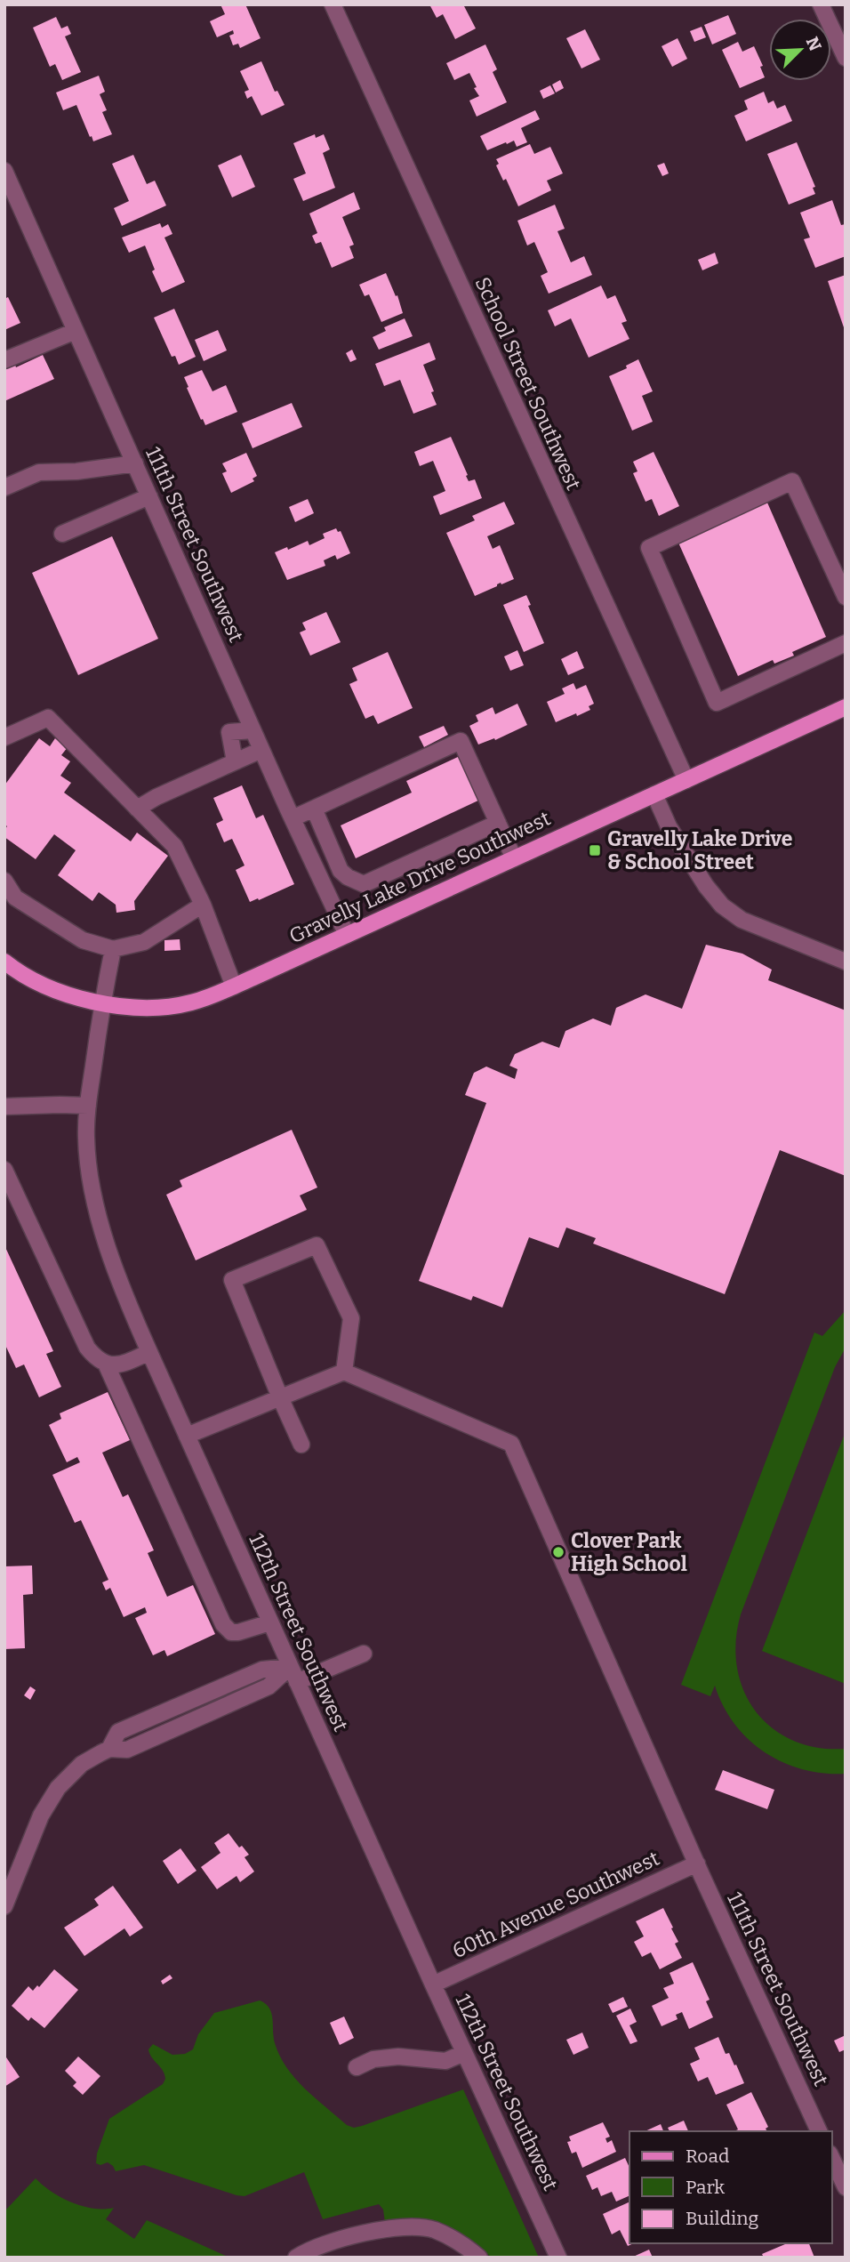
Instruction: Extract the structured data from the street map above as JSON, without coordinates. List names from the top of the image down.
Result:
{
  "streets": {
    "main road": ["Gravelly Lake Drive Southwest"],
    "street": [
      "School Street Southwest",
      "111th Street Southwest",
      "112th Street Southwest",
      "60th Avenue Southwest"
    ]
  },
  "crossings": [
    ["School Street Southwest", "Gravelly Lake Drive Southwest"],
    ["111th Street Southwest", "Gravelly Lake Drive Southwest"],
    ["111th Street Southwest", "60th Avenue Southwest"],
    ["Gravelly Lake Drive Southwest", "112th Street Southwest"],
    ["112th Street Southwest", "60th Avenue Southwest"]
  ],
  "places": {
    "transit": ["Gravelly Lake Drive & School Street"],
    "other": ["Clover Park High School"]
  },
  "legend": ["Road", "Park", "Building"],
  "north": "top right"
}
